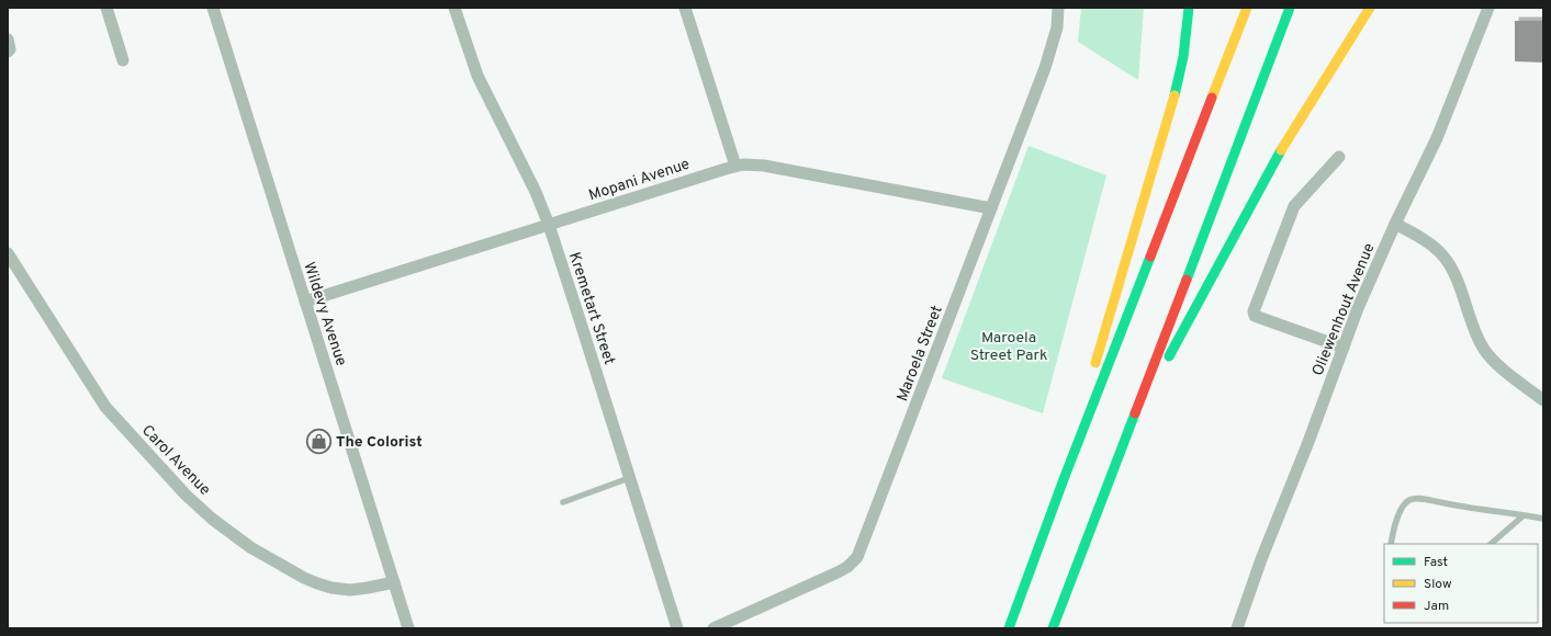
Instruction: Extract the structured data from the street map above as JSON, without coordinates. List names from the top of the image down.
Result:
{
  "streets": {
    "street": [
      "Mopani Avenue",
      "Kremetart Street",
      "Oliewenhout Avenue",
      "Wildevy Avenue",
      "Maroela Street",
      "Carol Avenue"
    ]
  },
  "crossings": [
    ["Mopani Avenue", "Kremetart Street"],
    ["Mopani Avenue", "Wildevy Avenue"],
    ["Mopani Avenue", "Maroela Street"],
    ["Wildevy Avenue", "Carol Avenue"]
  ],
  "parks": ["Maroela Street Park"],
  "places": {
    "shop": ["The Colorist"]
  },
  "legend": ["Fast", "Slow", "Jam"]
}
